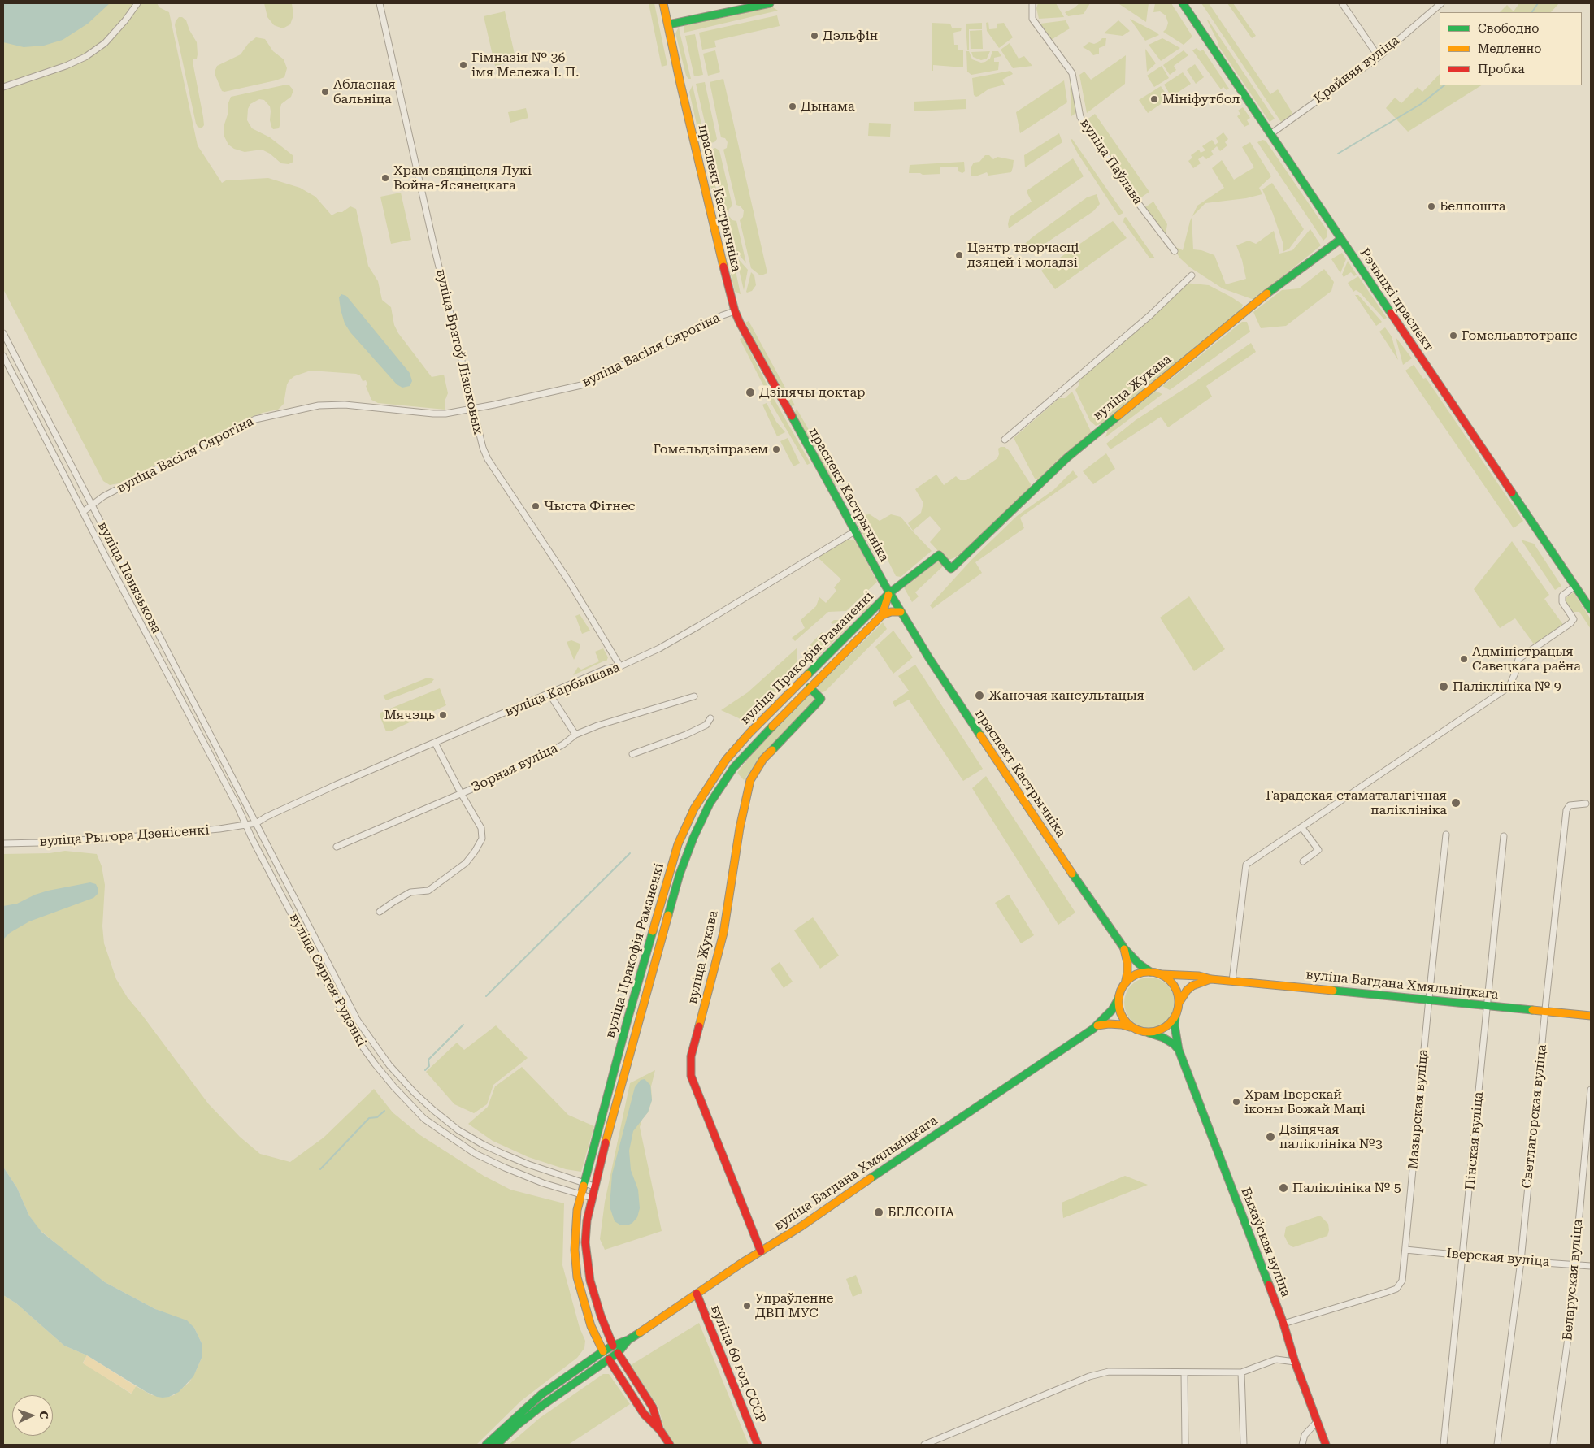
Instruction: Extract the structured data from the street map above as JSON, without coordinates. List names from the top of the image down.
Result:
{
  "streets": {
    "main road": [
      "праспект Кастрычніка",
      "Рэчыцкі праспект",
      "вуліца Жукава",
      "вуліца Пракофія Раманенкі",
      "вуліца Багдана Хмяльніцкага",
      "Быхаўская вуліца",
      "вуліца 60 год СССР"
    ],
    "street": [
      "Крайняя вуліца",
      "вуліца Паўлава",
      "вуліца Васіля Сярогіна",
      "вуліца Братоў Лізюковых",
      "вуліца Пенязькова",
      "вуліца Карбышава",
      "Зорная вуліца",
      "вуліца Рыгора Дзенісенкі",
      "вуліца Сяргея Рудэнкі",
      "Мазырская вуліца",
      "Светлагорская вуліца",
      "Пінская вуліца",
      "Іверская вуліца",
      "Беларуская вуліца"
    ]
  },
  "crossings": [
    ["Крайняя вуліца", "Рэчыцкі праспект"],
    ["праспект Кастрычніка", "вуліца Васіля Сярогіна"],
    ["праспект Кастрычніка", "вуліца Жукава"],
    ["праспект Кастрычніка", "вуліца Пракофія Раманенкі"],
    ["праспект Кастрычніка", "вуліца Карбышава"],
    ["праспект Кастрычніка", "вуліца Багдана Хмяльніцкага"],
    ["праспект Кастрычніка", "Быхаўская вуліца"],
    ["Рэчыцкі праспект", "вуліца Жукава"],
    ["вуліца Васіля Сярогіна", "вуліца Братоў Лізюковых"],
    ["вуліца Васіля Сярогіна", "вуліца Пенязькова"],
    ["вуліца Братоў Лізюковых", "вуліца Карбышава"],
    ["вуліца Жукава", "вуліца Пракофія Раманенкі"],
    ["вуліца Жукава", "вуліца Багдана Хмяльніцкага"],
    ["вуліца Пенязькова", "вуліца Карбышава"],
    ["вуліца Пенязькова", "вуліца Рыгора Дзенісенкі"],
    ["вуліца Пенязькова", "вуліца Сяргея Рудэнкі"],
    ["вуліца Пракофія Раманенкі", "вуліца Сяргея Рудэнкі"],
    ["вуліца Пракофія Раманенкі", "вуліца Багдана Хмяльніцкага"],
    ["вуліца Карбышава", "вуліца Рыгора Дзенісенкі"],
    ["вуліца Карбышава", "вуліца Сяргея Рудэнкі"],
    ["вуліца Рыгора Дзенісенкі", "вуліца Сяргея Рудэнкі"],
    ["вуліца Багдана Хмяльніцкага", "Мазырская вуліца"],
    ["вуліца Багдана Хмяльніцкага", "Светлагорская вуліца"],
    ["вуліца Багдана Хмяльніцкага", "Пінская вуліца"],
    ["вуліца Багдана Хмяльніцкага", "Быхаўская вуліца"],
    ["вуліца Багдана Хмяльніцкага", "вуліца 60 год СССР"],
    ["Мазырская вуліца", "Быхаўская вуліца"],
    ["Мазырская вуліца", "Іверская вуліца"],
    ["Светлагорская вуліца", "Іверская вуліца"],
    ["Пінская вуліца", "Іверская вуліца"],
    ["Іверская вуліца", "Беларуская вуліца"]
  ],
  "places": [
    "Дэльфін",
    "Гімназія № 36 імя Мележа І. П.",
    "Абласная бальніца",
    "Мініфутбол",
    "Дынама",
    "Храм свяціцеля Лукі Война-Ясянецкага",
    "Белпошта",
    "Цэнтр творчасці дзяцей і моладзі",
    "Гомельавтотранс",
    "Дзіцячы доктар",
    "Гомельдзіпразем",
    "Чыста Фітнес",
    "Адміністрацыя Савецкага раёна",
    "Паліклініка № 9",
    "Жаночая кансультацыя",
    "Мячэць",
    "Гарадская стаматалагічная паліклініка",
    "Храм Іверскай іконы Божай Маці",
    "Дзіцячая паліклініка №3",
    "Паліклініка № 5",
    "БЕЛСОНА",
    "Упраўленне ДВП МУС"
  ],
  "legend": ["Свободно", "Медленно", "Пробка"],
  "north": "right"
}
